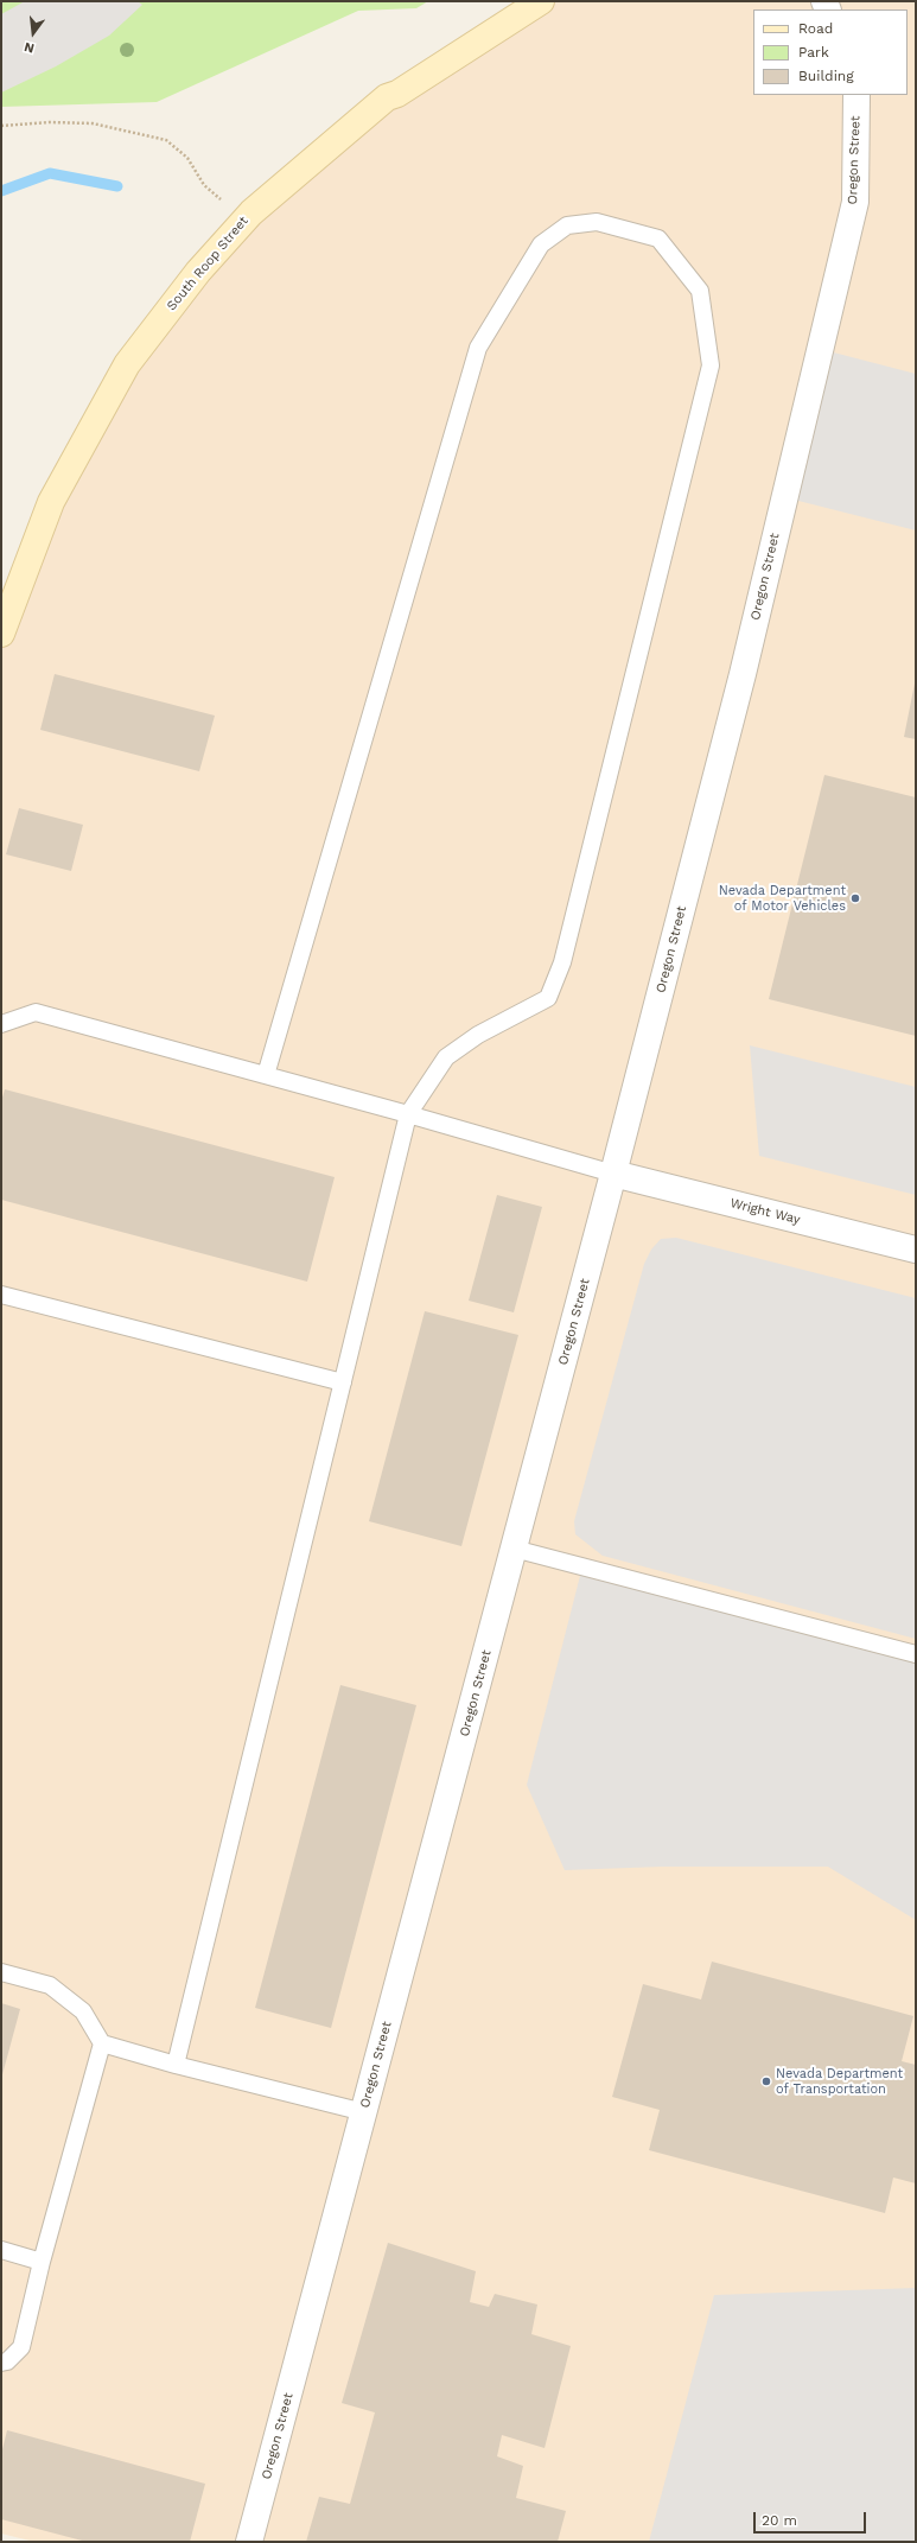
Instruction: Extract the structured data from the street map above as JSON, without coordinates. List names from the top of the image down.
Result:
{
  "streets": {
    "street": ["Oregon Street", "South Roop Street", "Wright Way"]
  },
  "crossings": [
    ["Oregon Street", "Wright Way"]
  ],
  "places": ["Nevada Department of Motor Vehicles", "Nevada Department of Transportation"],
  "legend": ["Road", "Park", "Building"],
  "scale_bar": "20 m",
  "north": "bottom"
}
